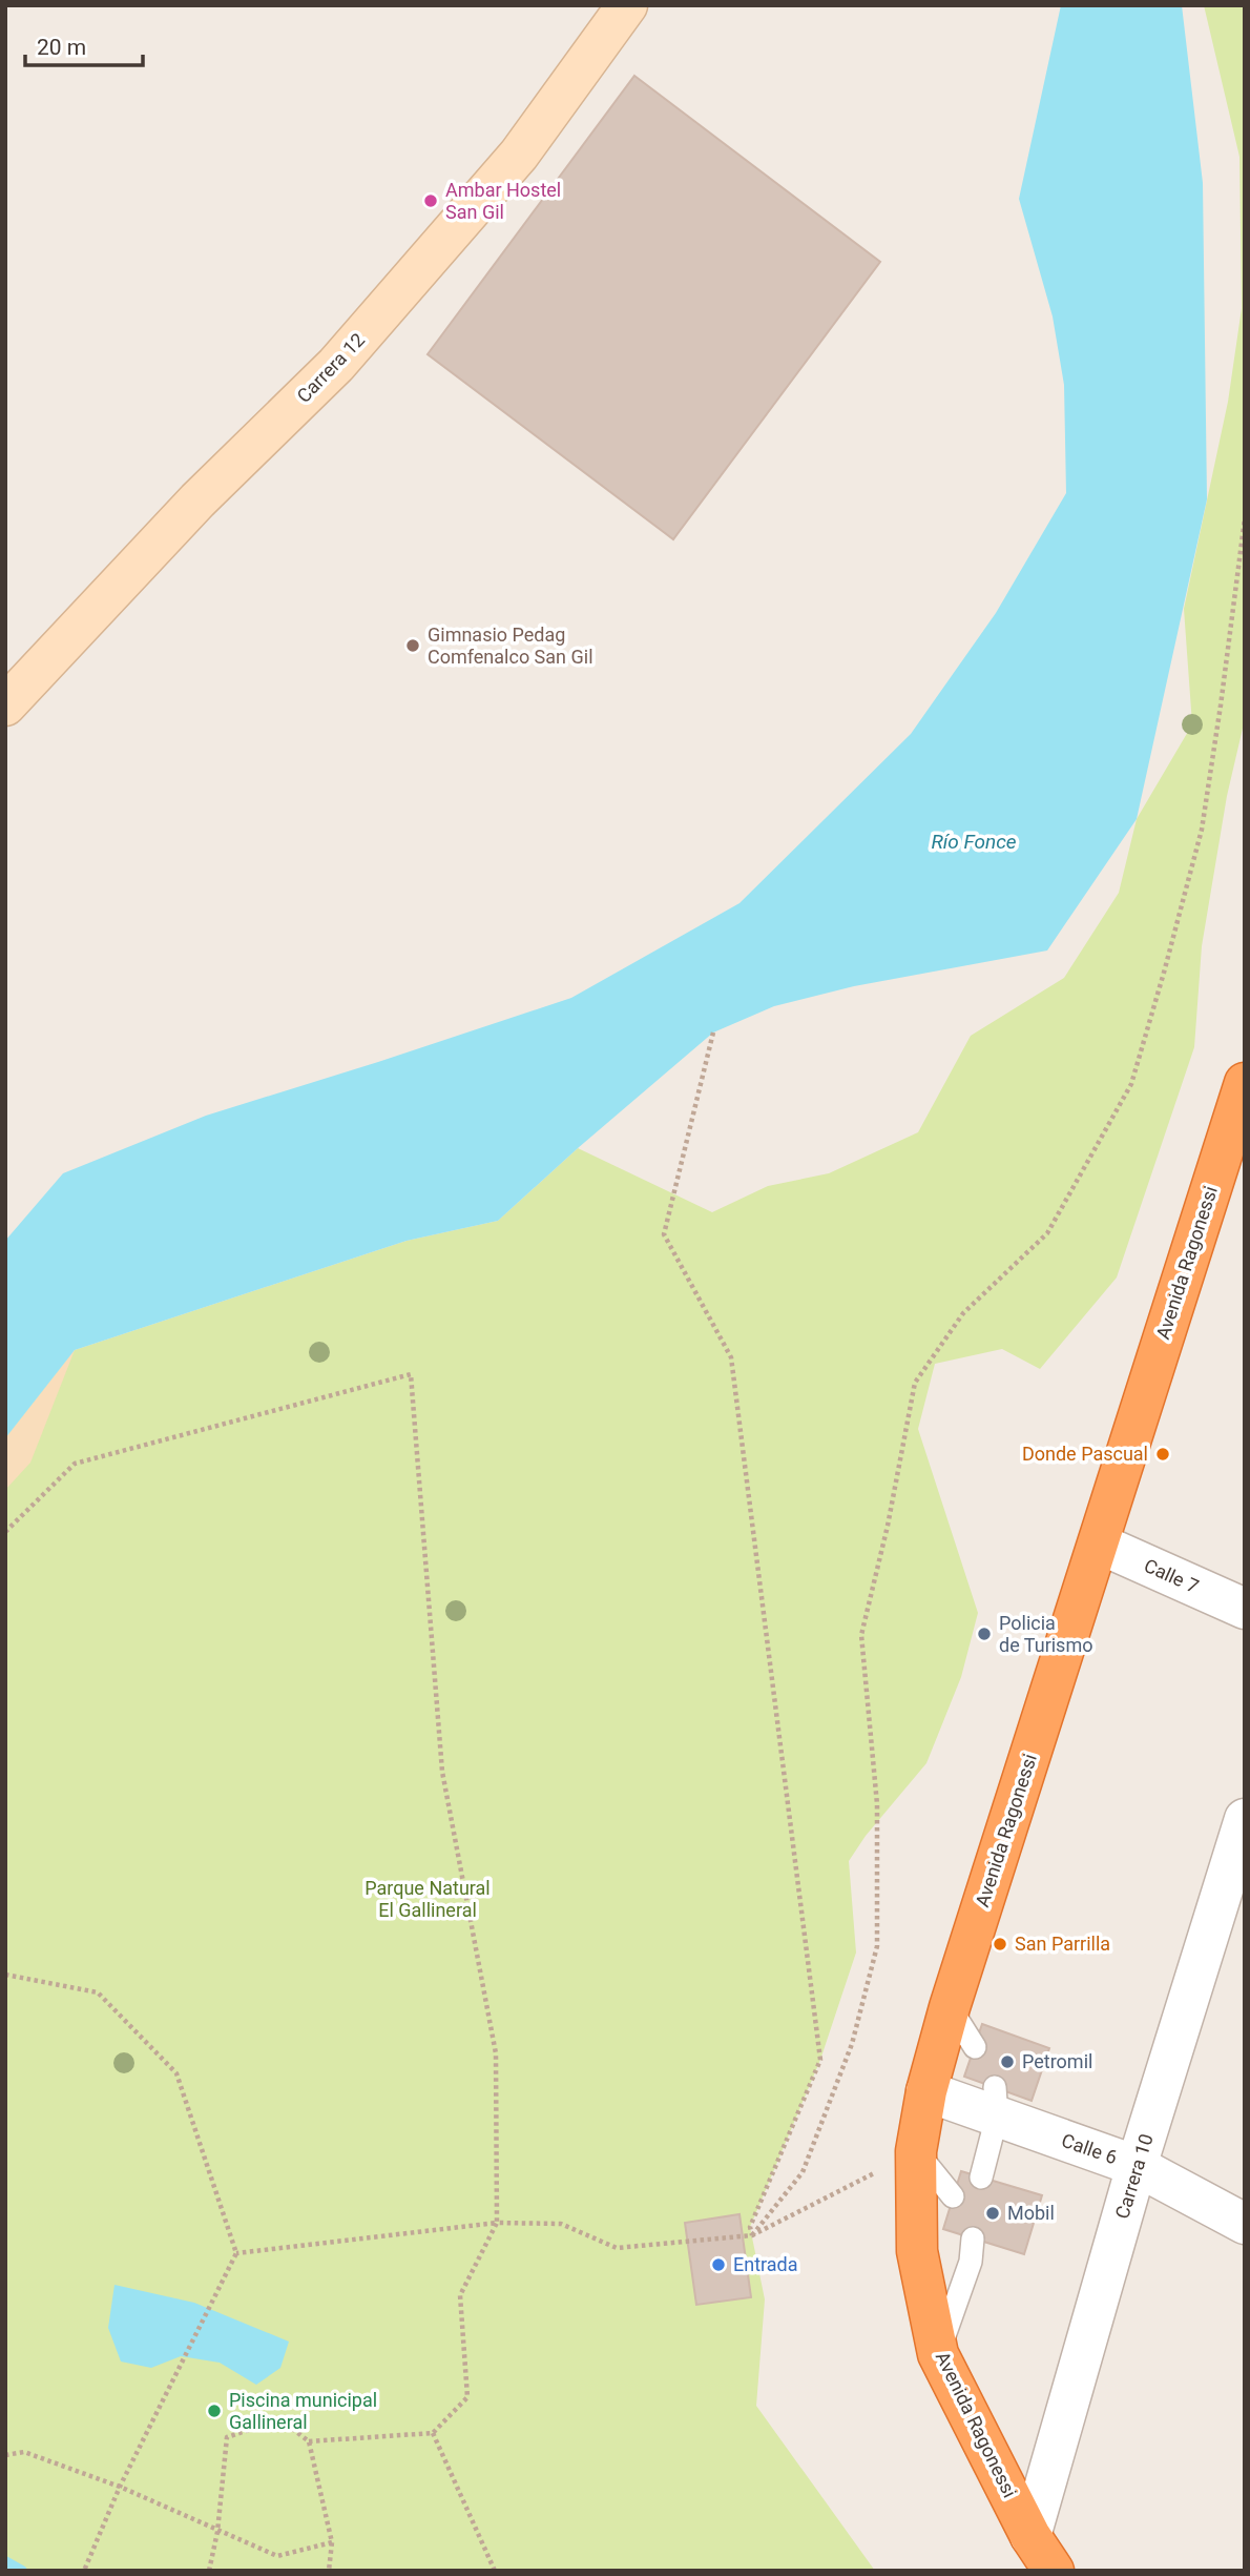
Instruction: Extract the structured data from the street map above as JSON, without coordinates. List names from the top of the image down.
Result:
{
  "streets": {
    "highway": ["Avenida Ragonessi"],
    "street": [
      "Carrera 12",
      "Calle 7",
      "Calle 6",
      "Carrera 10"
    ]
  },
  "crossings": [
    ["Avenida Ragonessi", "Calle 7"],
    ["Avenida Ragonessi", "Calle 6"],
    ["Avenida Ragonessi", "Carrera 10"],
    ["Calle 6", "Carrera 10"]
  ],
  "water": ["Río Fonce"],
  "parks": ["Parque Natural El Gallineral"],
  "places": [
    "Ambar Hostel San Gil",
    "Gimnasio Pedag Comfenalco San Gil",
    "Donde Pascual",
    "Policia de Turismo",
    "San Parrilla",
    "Petromil",
    "Mobil",
    "Entrada",
    "Piscina municipal Gallineral"
  ],
  "scale_bar": "20 m"
}
